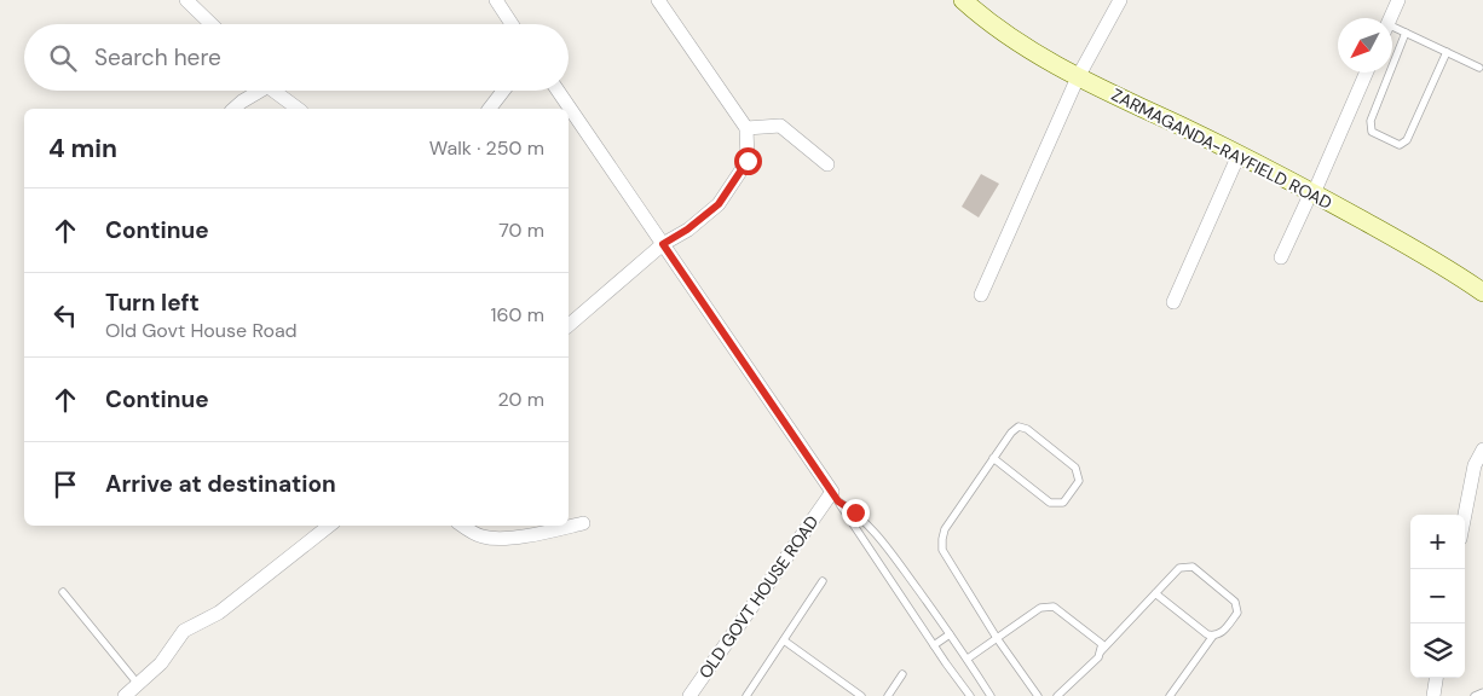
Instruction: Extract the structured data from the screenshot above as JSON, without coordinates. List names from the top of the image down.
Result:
{
  "streets": {
    "street": ["ZARMAGANDA-RAYFIELD ROAD", "OLD GOVT HOUSE ROAD"]
  },
  "north": "bottom left",
  "page": {
    "search": "Search here",
    "heading": ["4 min", "Walk · 250 m"],
    "list": [
      ["Continue", "70 m"],
      ["Turn left", "Old Govt House Road", "160 m"],
      ["Continue", "20 m"],
      "Arrive at destination"
    ],
    "map_buttons": ["+", "−"]
  }
}
